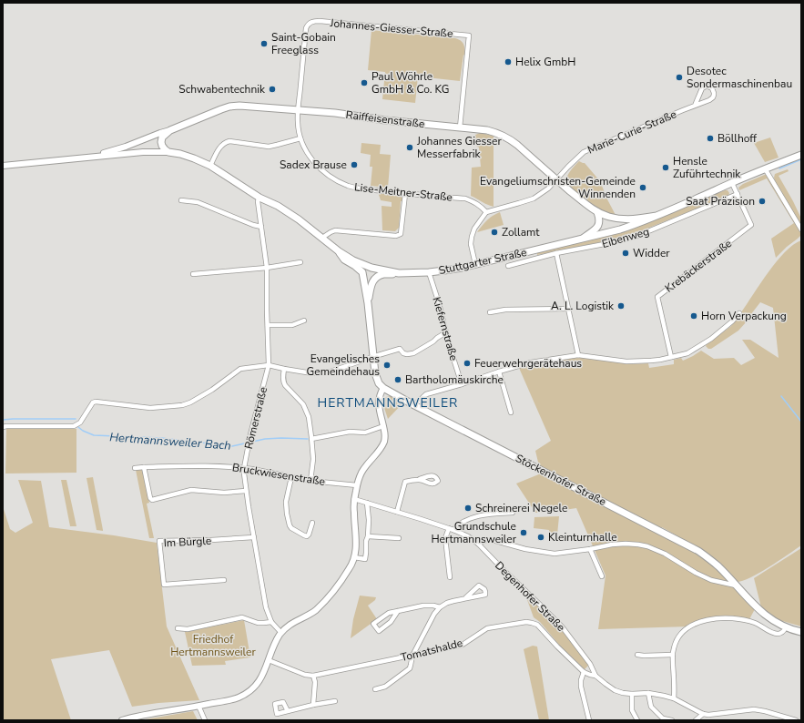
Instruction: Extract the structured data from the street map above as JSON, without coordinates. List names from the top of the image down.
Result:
{
  "streets": {
    "main road": ["Raiffeisenstraße", "Stuttgarter Straße", "Stöckenhofer Straße"],
    "street": [
      "Johannes-Giesser-Straße",
      "Marie-Curie-Straße",
      "Lise-Meitner-Straße",
      "Eibenweg",
      "Krebäckerstraße",
      "Kiefernstraße",
      "Römerstraße",
      "Bruckwiesenstraße",
      "Im Bürgle",
      "Degenhofer Straße",
      "Tomatshalde"
    ]
  },
  "crossings": [
    ["Johannes-Giesser-Straße", "Raiffeisenstraße"],
    ["Johannes-Giesser-Straße", "Lise-Meitner-Straße"],
    ["Raiffeisenstraße", "Marie-Curie-Straße"],
    ["Raiffeisenstraße", "Lise-Meitner-Straße"],
    ["Raiffeisenstraße", "Stuttgarter Straße"],
    ["Marie-Curie-Straße", "Lise-Meitner-Straße"],
    ["Eibenweg", "Krebäckerstraße"],
    ["Stuttgarter Straße", "Krebäckerstraße"],
    ["Stuttgarter Straße", "Kiefernstraße"],
    ["Stuttgarter Straße", "Römerstraße"],
    ["Römerstraße", "Bruckwiesenstraße"],
    ["Römerstraße", "Im Bürgle"],
    ["Degenhofer Straße", "Tomatshalde"]
  ],
  "districts": ["HERTMANNSWEILER"],
  "water": ["Hertmannsweiler Bach"],
  "parks": ["Friedhof Hertmannsweiler"],
  "places": [
    "Saint-Gobain Freeglass",
    "Helix GmbH",
    "Desotec Sondermaschinenbau",
    "Paul Wöhrle GmbH & Co. KG",
    "Schwabentechnik",
    "Böllhoff",
    "Johannes Giesser Messerfabrik",
    "Sadex Brause",
    "Hensle Zuführtechnik",
    "Evangeliumschristen-Gemeinde Winnenden",
    "Saat Präzision",
    "Zollamt",
    "Widder",
    "A. L. Logistik",
    "Horn Verpackung",
    "Feuerwehrgerätehaus",
    "Evangelisches Gemeindehaus",
    "Bartholomäuskirche",
    "Schreinerei Negele",
    "Grundschule Hertmannsweiler",
    "Kleinturnhalle"
  ]
}
